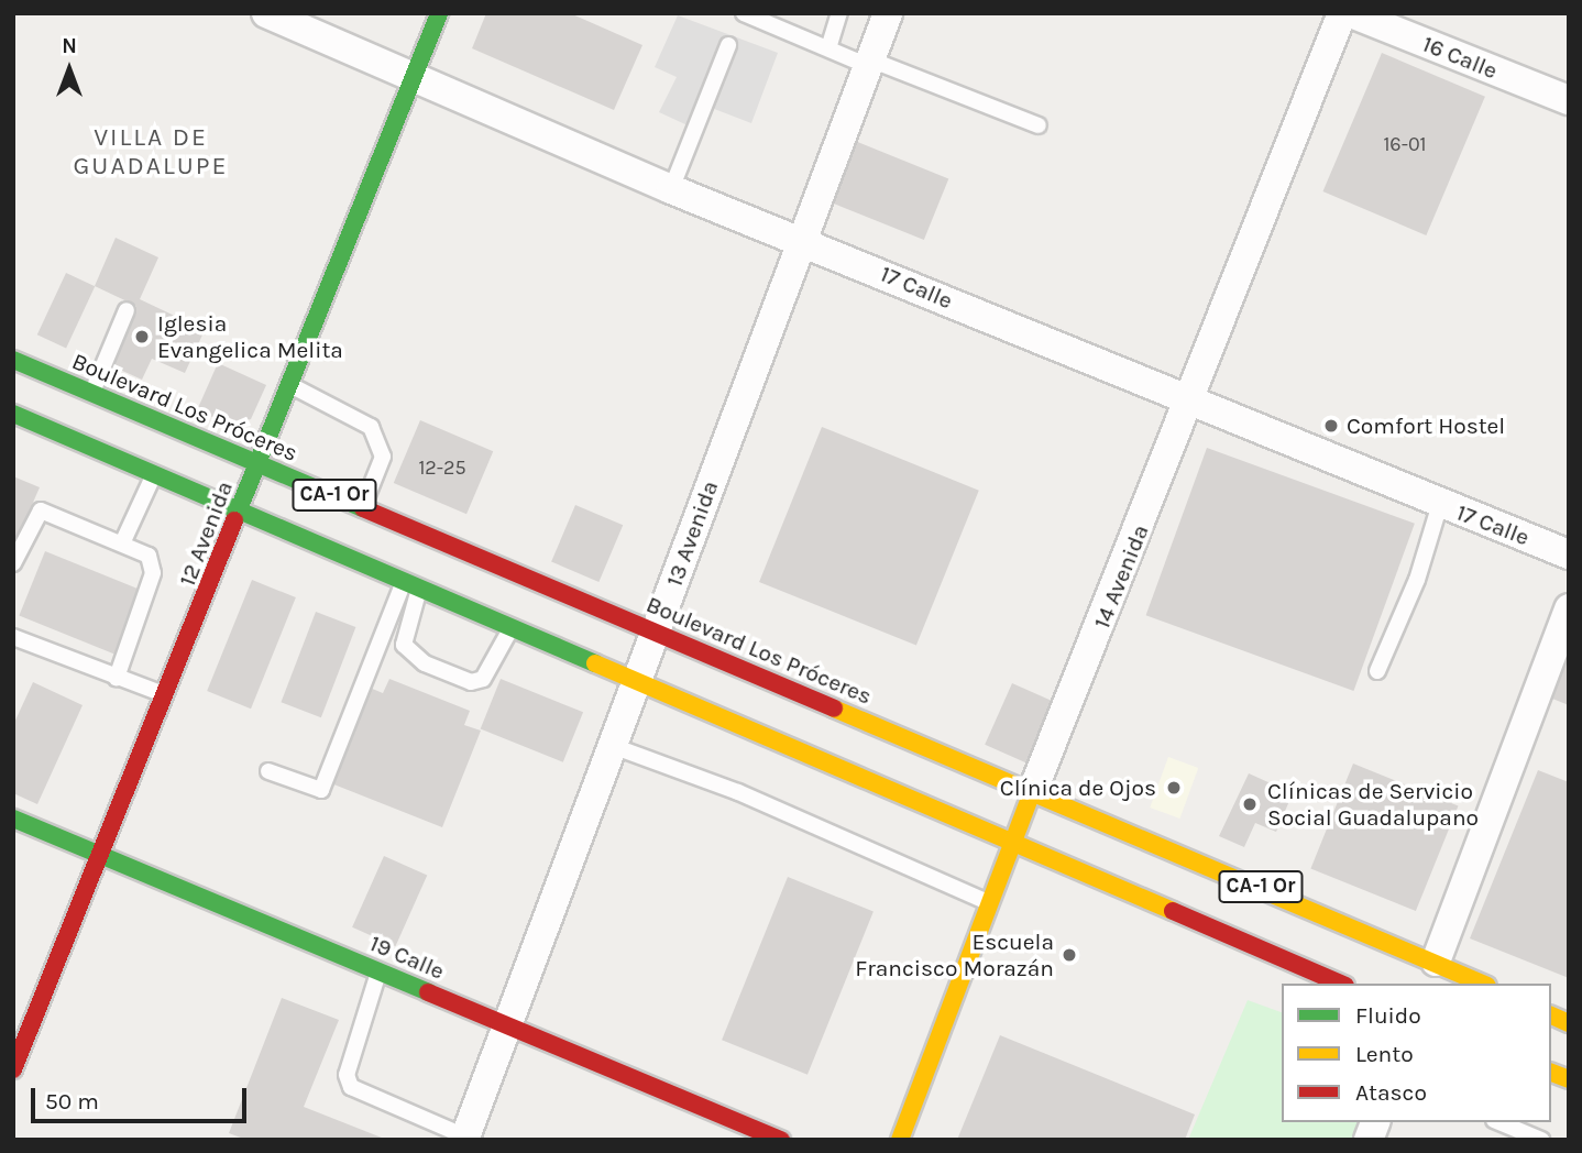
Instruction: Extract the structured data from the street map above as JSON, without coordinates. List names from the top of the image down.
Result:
{
  "streets": {
    "main road": [
      "Boulevard Los Próceres",
      "CA-1 Or",
      "12 Avenida",
      "14 Avenida",
      "19 Calle"
    ],
    "street": ["16 Calle", "17 Calle", "13 Avenida"]
  },
  "crossings": [
    ["17 Calle", "12 Avenida"],
    ["17 Calle", "13 Avenida"],
    ["17 Calle", "14 Avenida"],
    ["Boulevard Los Próceres", "12 Avenida"],
    ["Boulevard Los Próceres", "13 Avenida"],
    ["Boulevard Los Próceres", "14 Avenida"],
    ["CA-1 Or", "12 Avenida"],
    ["CA-1 Or", "13 Avenida"],
    ["CA-1 Or", "14 Avenida"],
    ["12 Avenida", "19 Calle"],
    ["13 Avenida", "19 Calle"]
  ],
  "districts": ["VILLA DE GUADALUPE"],
  "places": [
    "Iglesia Evangelica Melita",
    "Comfort Hostel",
    "Clínica de Ojos",
    "Clínicas de Servicio Social Guadalupano",
    "Escuela Francisco Morazán"
  ],
  "house_numbers": ["16-01", "12-25"],
  "legend": ["Fluido", "Lento", "Atasco"],
  "scale_bar": "50 m",
  "north": "top"
}
